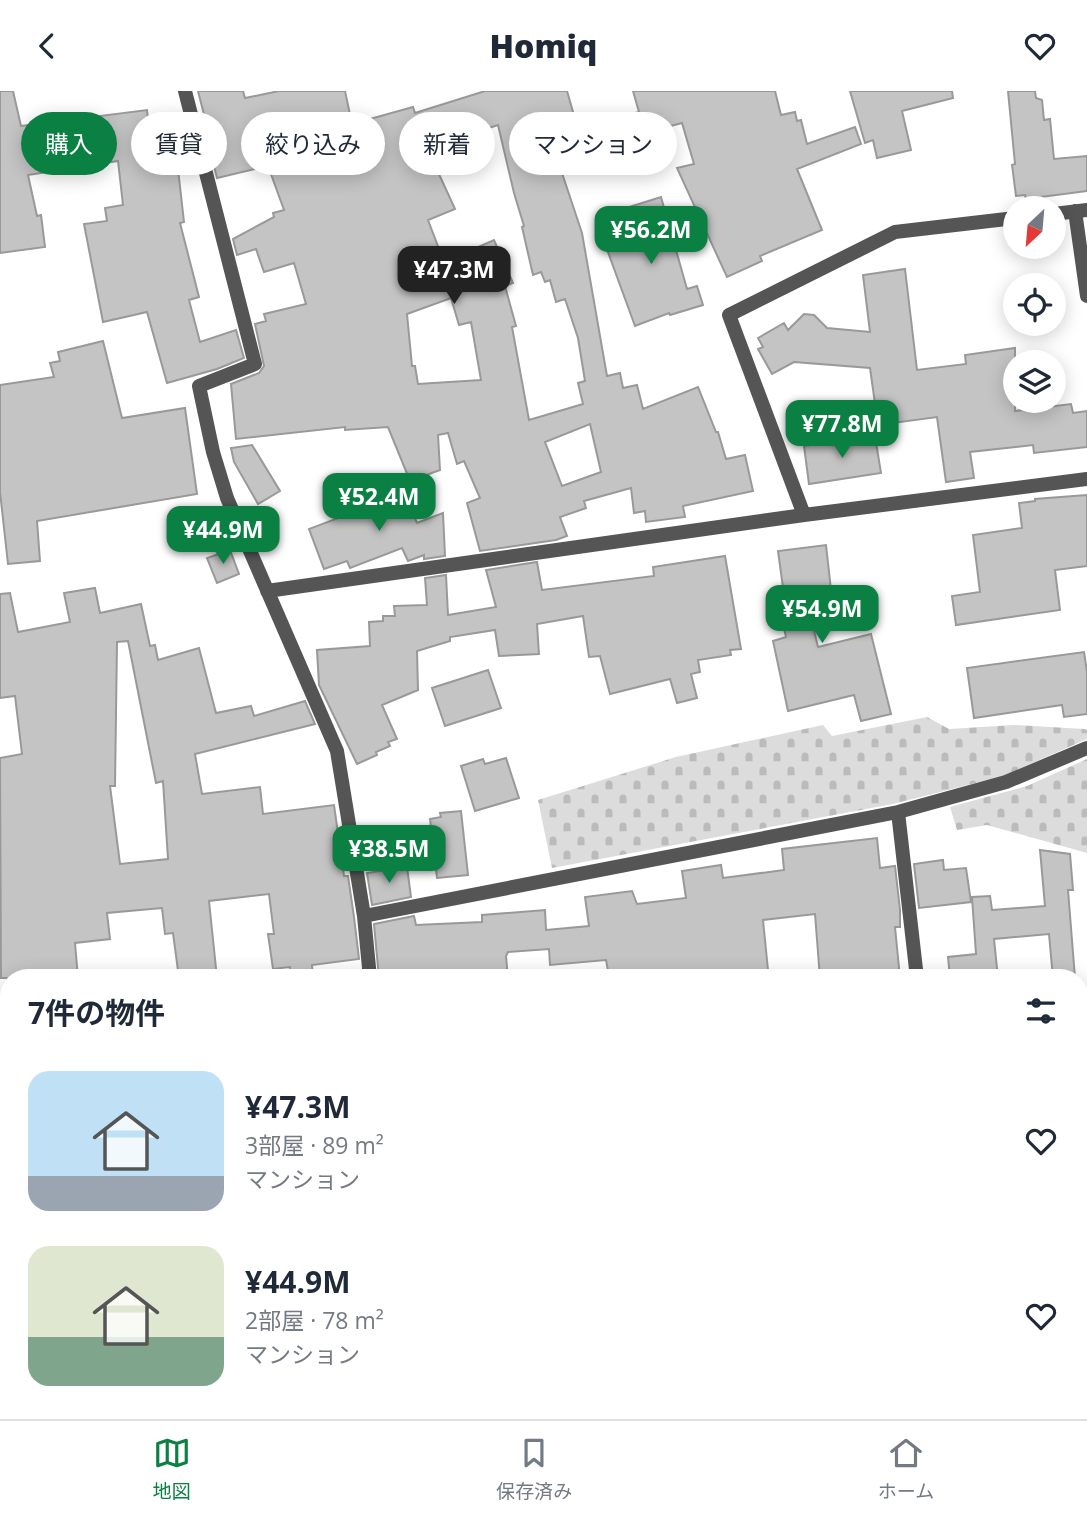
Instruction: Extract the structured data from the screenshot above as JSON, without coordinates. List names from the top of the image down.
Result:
{
  "north": "bottom left",
  "page": {
    "header": "Homiq",
    "chip": [
      "購入",
      "賃貸",
      "絞り込み",
      "新着",
      "マンション"
    ],
    "price": [
      "¥56.2M",
      "¥47.3M",
      "¥77.8M",
      "¥52.4M",
      "¥44.9M",
      "¥54.9M",
      "¥38.5M"
    ],
    "heading": "7件の物件",
    "list": [
      {
        "name": "¥47.3M",
        "note": "3部屋 · 89 m² · マンション"
      },
      {
        "name": "¥44.9M",
        "note": "2部屋 · 78 m² · マンション"
      }
    ],
    "tabs": ["地図", "保存済み", "ホーム"]
  }
}
